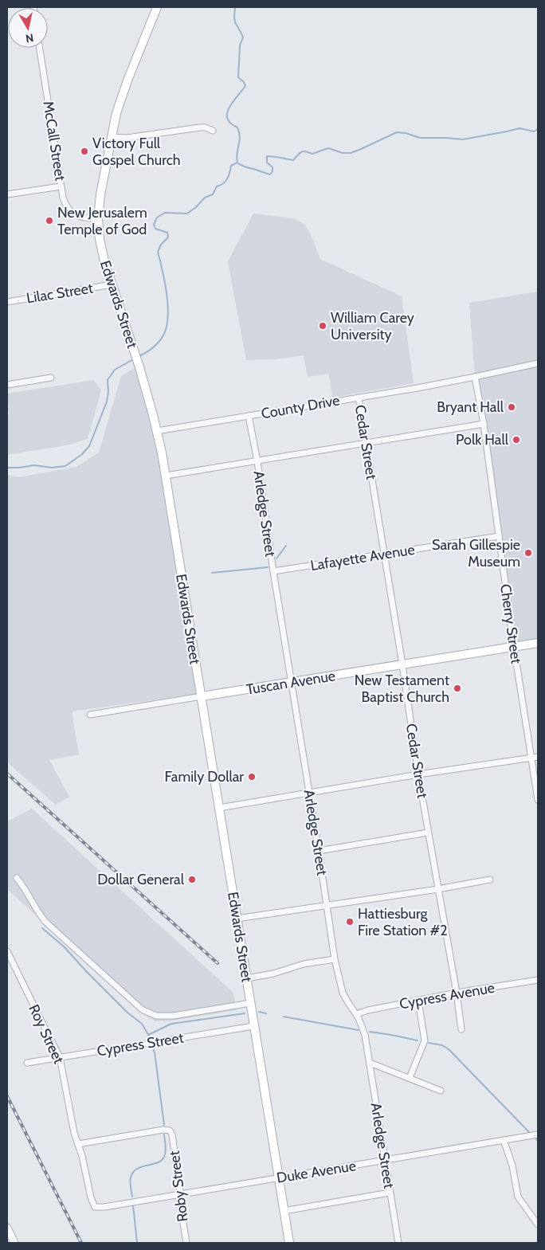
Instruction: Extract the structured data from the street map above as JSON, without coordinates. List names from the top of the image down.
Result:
{
  "streets": {
    "main road": ["Edwards Street", "Tuscan Avenue"],
    "street": [
      "McCall Street",
      "Lilac Street",
      "County Drive",
      "Cedar Street",
      "Arledge Street",
      "Lafayette Avenue",
      "Cherry Street",
      "Cypress Avenue",
      "Roy Street",
      "Cypress Street",
      "Duke Avenue",
      "Roby Street"
    ]
  },
  "crossings": [
    ["McCall Street", "Edwards Street"],
    ["Lilac Street", "Edwards Street"],
    ["Edwards Street", "County Drive"],
    ["Edwards Street", "Tuscan Avenue"],
    ["Edwards Street", "Cypress Street"],
    ["Edwards Street", "Duke Avenue"],
    ["County Drive", "Cedar Street"],
    ["County Drive", "Arledge Street"],
    ["County Drive", "Cherry Street"],
    ["Cedar Street", "Lafayette Avenue"],
    ["Cedar Street", "Tuscan Avenue"],
    ["Cedar Street", "Cypress Avenue"],
    ["Arledge Street", "Lafayette Avenue"],
    ["Arledge Street", "Tuscan Avenue"],
    ["Arledge Street", "Cypress Avenue"],
    ["Arledge Street", "Duke Avenue"],
    ["Lafayette Avenue", "Cherry Street"],
    ["Cherry Street", "Tuscan Avenue"],
    ["Roy Street", "Cypress Street"],
    ["Roy Street", "Duke Avenue"],
    ["Roy Street", "Roby Street"],
    ["Duke Avenue", "Roby Street"]
  ],
  "places": [
    "Victory Full Gospel Church",
    "New Jerusalem Temple of God",
    "William Carey University",
    "Bryant Hall",
    "Polk Hall",
    "Sarah Gillespie Museum",
    "New Testament Baptist Church",
    "Family Dollar",
    "Dollar General",
    "Hattiesburg Fire Station #2"
  ],
  "north": "bottom"
}
